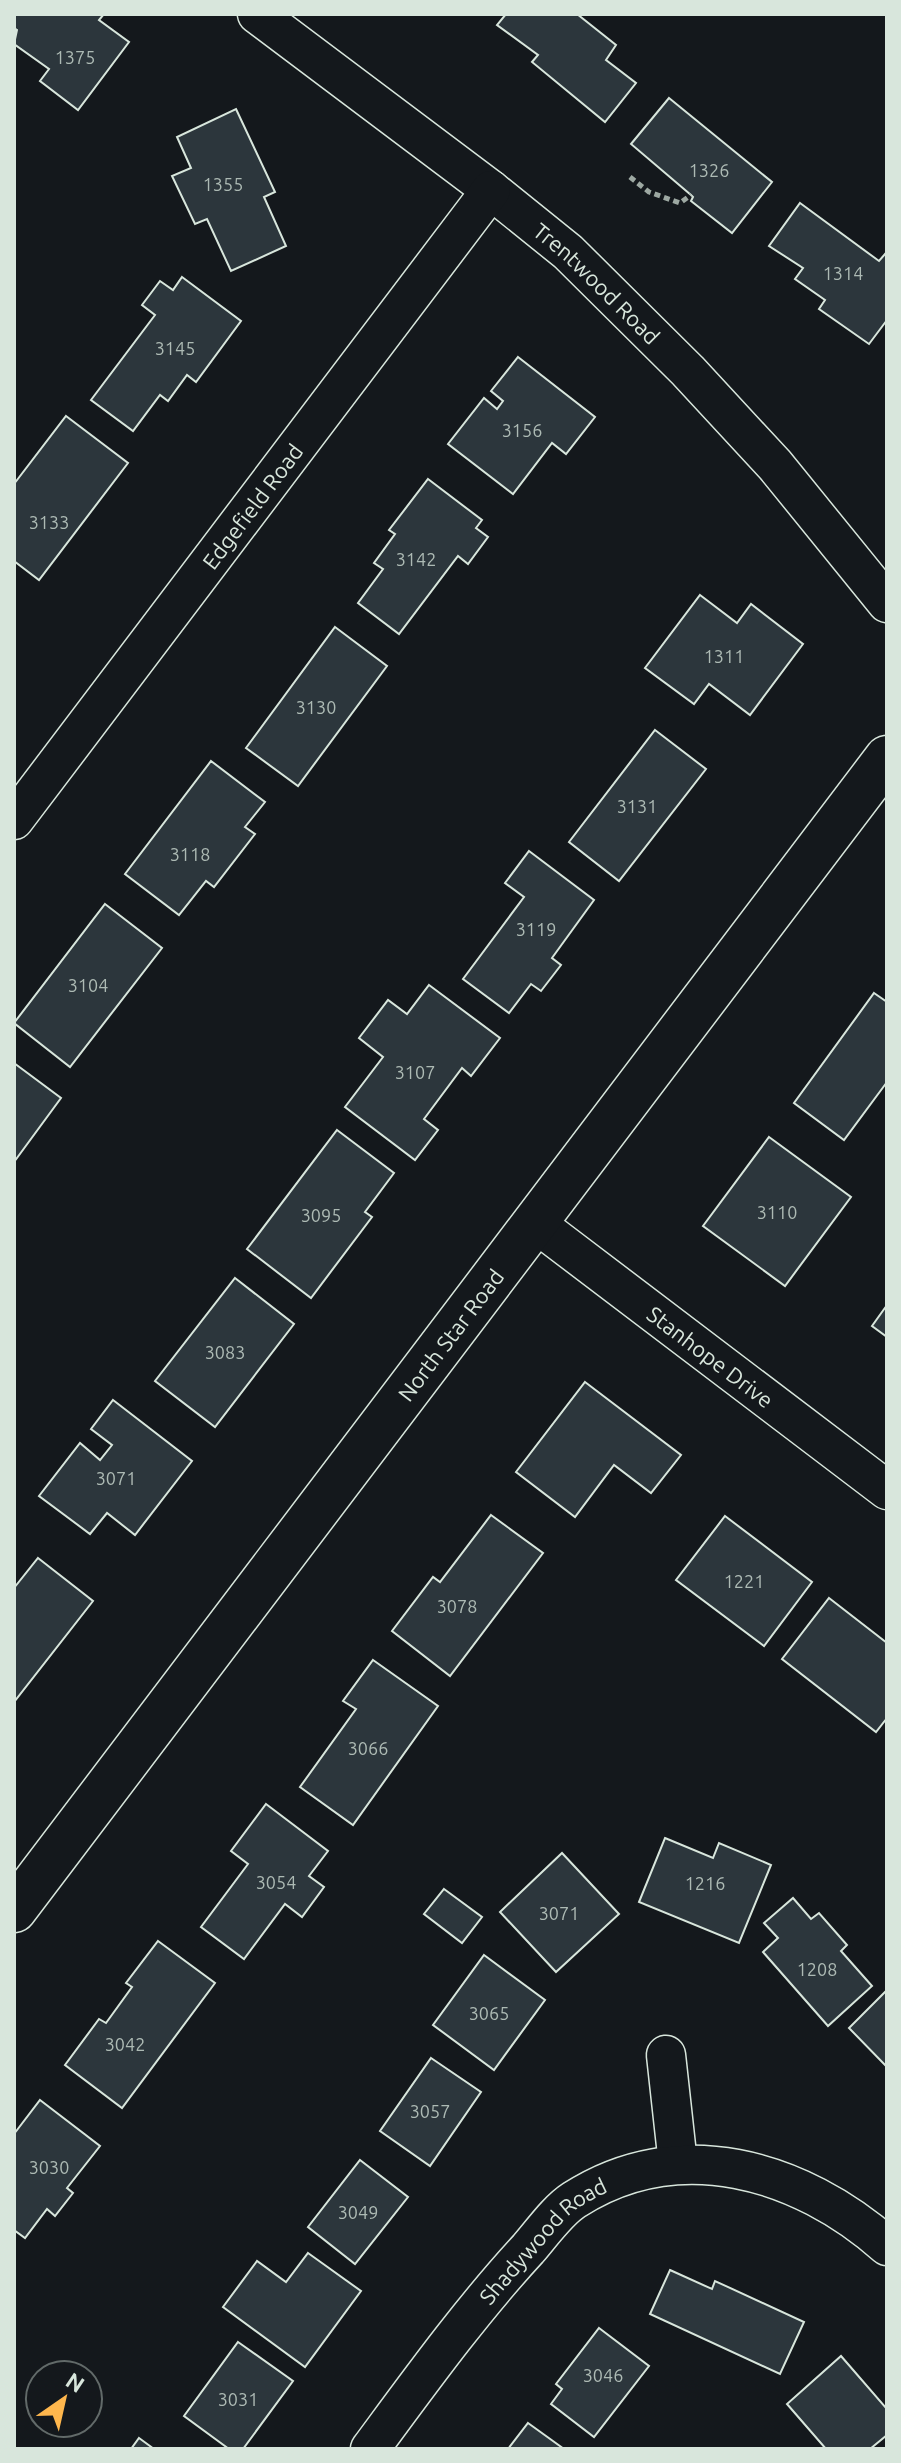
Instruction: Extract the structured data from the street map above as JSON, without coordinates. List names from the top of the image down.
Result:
{
  "streets": {
    "street": [
      "Trentwood Road",
      "Edgefield Road",
      "North Star Road",
      "Stanhope Drive",
      "Shadywood Road"
    ]
  },
  "crossings": [
    ["Trentwood Road", "Edgefield Road"],
    ["North Star Road", "Stanhope Drive"]
  ],
  "house_numbers": [
    "1375",
    "1326",
    "1355",
    "1314",
    "3145",
    "3156",
    "3133",
    "3142",
    "1311",
    "3130",
    "3131",
    "3118",
    "3119",
    "3104",
    "3107",
    "3110",
    "3095",
    "3083",
    "3071",
    "1221",
    "3078",
    "3066",
    "3054",
    "1216",
    "3071",
    "1208",
    "3065",
    "3042",
    "3057",
    "3030",
    "3049",
    "3046",
    "3031"
  ],
  "north": "top right"
}
